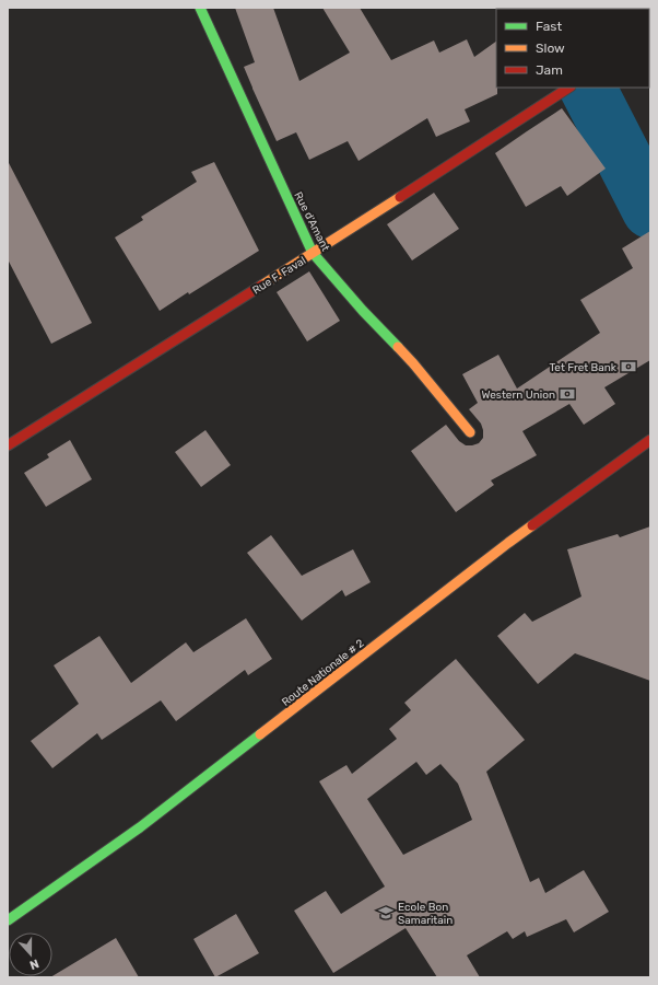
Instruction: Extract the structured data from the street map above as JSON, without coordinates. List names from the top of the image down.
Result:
{
  "streets": {
    "street": ["Rue d'Amant", "Rue F. Faval", "Route Nationale # 2"]
  },
  "crossings": [
    ["Rue d'Amant", "Rue F. Faval"]
  ],
  "places": {
    "bank": ["Tet Fret Bank", "Western Union"],
    "school or university": ["Ecole Bon Samaritain"]
  },
  "legend": ["Fast", "Slow", "Jam"],
  "north": "bottom"
}
